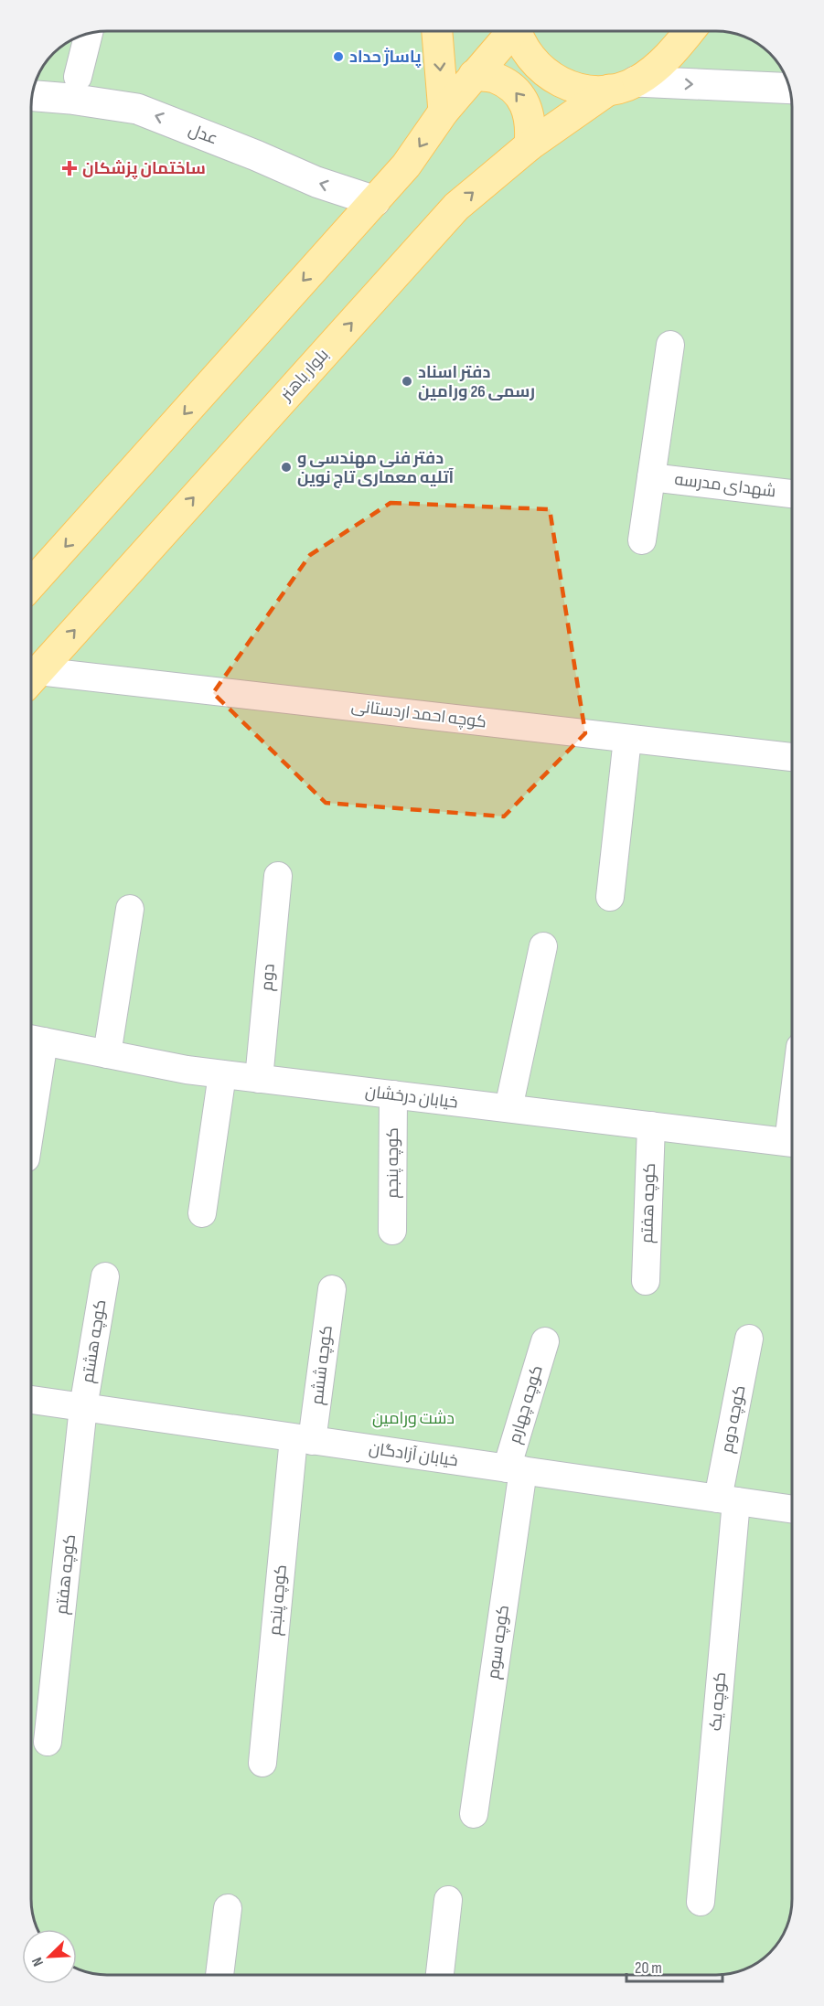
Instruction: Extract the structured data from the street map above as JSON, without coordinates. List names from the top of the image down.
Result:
{
  "streets": {
    "main road": ["بلوار باهنر"],
    "street": [
      "عدل",
      "شهدای مدرسه",
      "کوچه احمد اردستانی",
      "دوم",
      "خیابان درخشان",
      "کوچه پنجم",
      "کوچه هفتم",
      "کوچه هشتم",
      "کوچه ششم",
      "کوچه چهارم",
      "کوچه دوم",
      "خیابان آزادگان",
      "کوچه سوم",
      "کوچه یک"
    ]
  },
  "crossings": [
    ["دوم", "خیابان درخشان"],
    ["خیابان درخشان", "کوچه پنجم"],
    ["خیابان درخشان", "کوچه هفتم"],
    ["کوچه پنجم", "کوچه ششم"],
    ["کوچه پنجم", "خیابان آزادگان"],
    ["کوچه هفتم", "کوچه هشتم"],
    ["کوچه هفتم", "خیابان آزادگان"],
    ["کوچه هشتم", "خیابان آزادگان"],
    ["کوچه ششم", "خیابان آزادگان"],
    ["کوچه چهارم", "خیابان آزادگان"],
    ["کوچه چهارم", "کوچه سوم"],
    ["کوچه دوم", "خیابان آزادگان"],
    ["کوچه دوم", "کوچه یک"],
    ["خیابان آزادگان", "کوچه سوم"],
    ["خیابان آزادگان", "کوچه یک"]
  ],
  "one_way": ["عدل"],
  "parks": ["دشت ورامین"],
  "places": {
    "other": ["پاساژ حداد", "دفتر اسناد رسمی 26 ورامین", "دفتر فنی مهندسی و آتلیه معماری تاج نوین"],
    "health": ["ساختمان پزشکان"]
  },
  "scale_bar": "20 m",
  "north": "bottom left"
}
